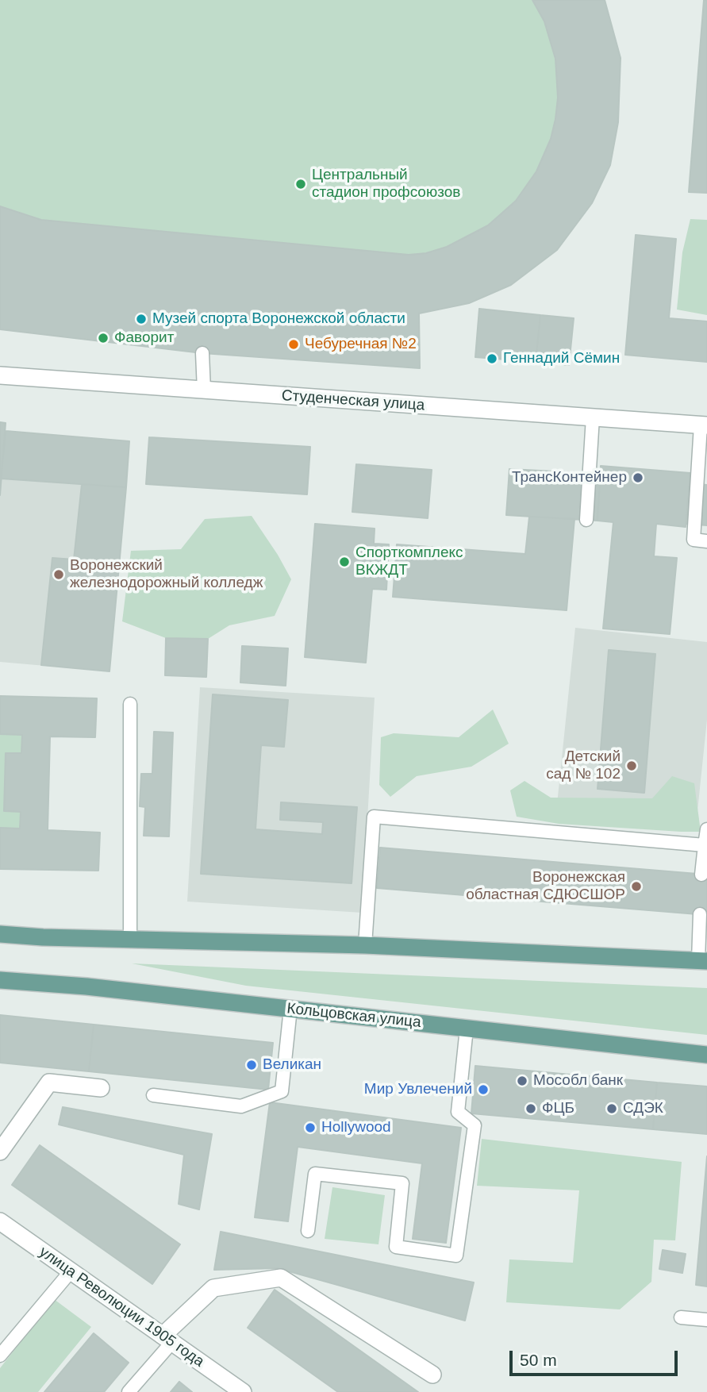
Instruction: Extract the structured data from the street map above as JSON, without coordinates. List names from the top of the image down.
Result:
{
  "streets": {
    "main road": ["Кольцовская улица"],
    "street": ["Студенческая улица", "улица Революции 1905 года"]
  },
  "places": [
    "Центральный стадион профсоюзов",
    "Музей спорта Воронежской области",
    "Фаворит",
    "Чебуречная №2",
    "Геннадий Сёмин",
    "ТрансКонтейнер",
    "Спорткомплекс ВКЖДТ",
    "Воронежский железнодорожный колледж",
    "Детский сад № 102",
    "Воронежская областная СДЮСШОР",
    "Великан",
    "Мособл банк",
    "Мир Увлечений",
    "ФЦБ",
    "СДЭК",
    "Hollywood"
  ],
  "scale_bar": "50 m"
}
